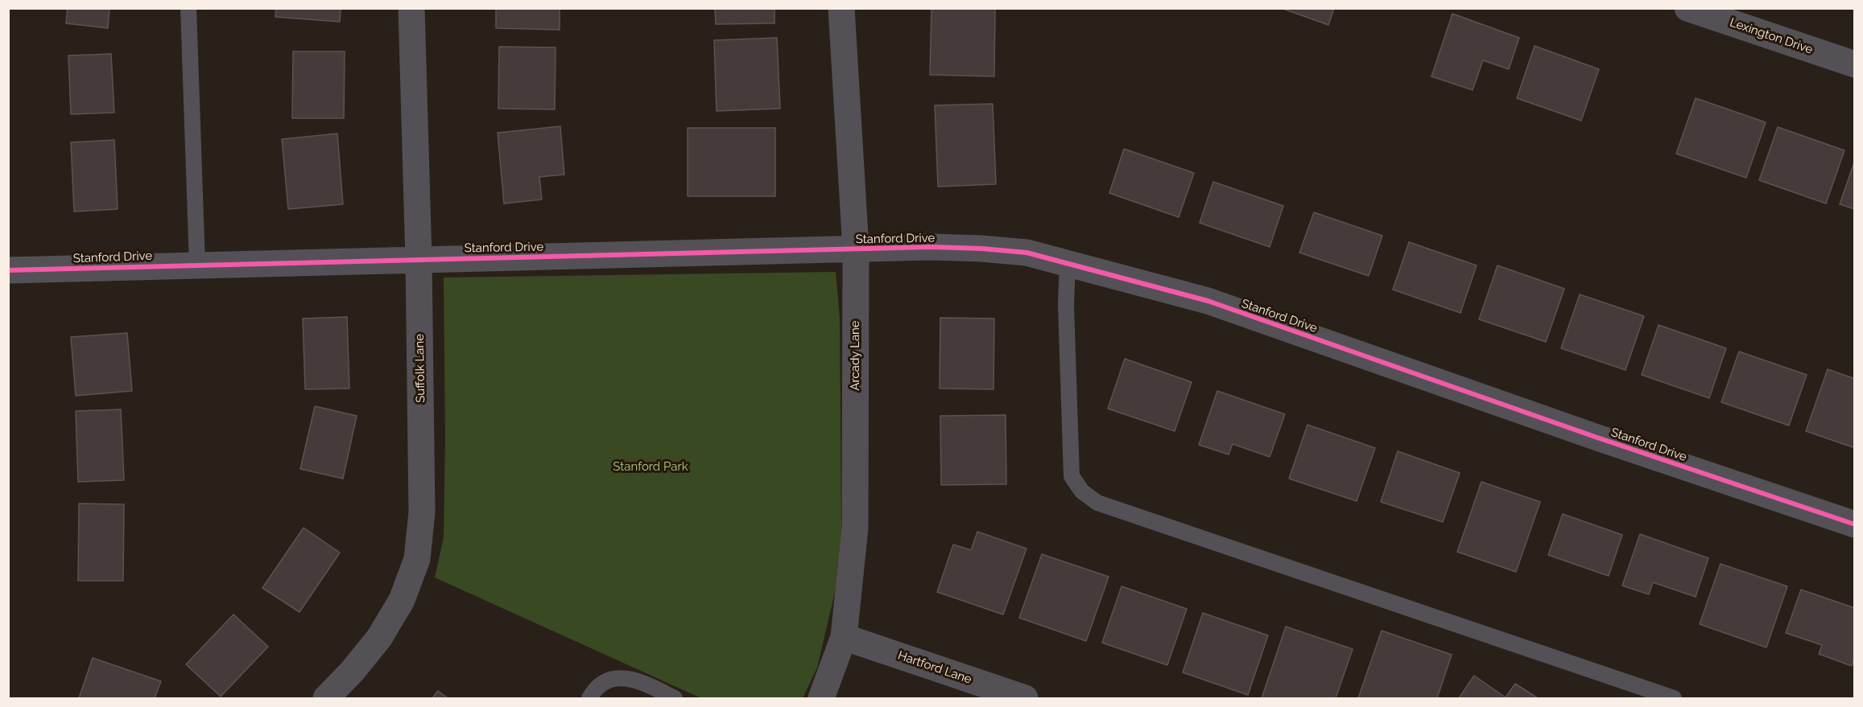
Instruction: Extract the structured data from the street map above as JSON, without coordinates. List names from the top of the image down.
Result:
{
  "streets": {
    "street": [
      "Lexington Drive",
      "Stanford Drive",
      "Arcady Lane",
      "Suffolk Lane",
      "Hartford Lane"
    ]
  },
  "crossings": [
    ["Stanford Drive", "Arcady Lane"],
    ["Stanford Drive", "Suffolk Lane"],
    ["Arcady Lane", "Hartford Lane"]
  ],
  "parks": ["Stanford Park"]
}
